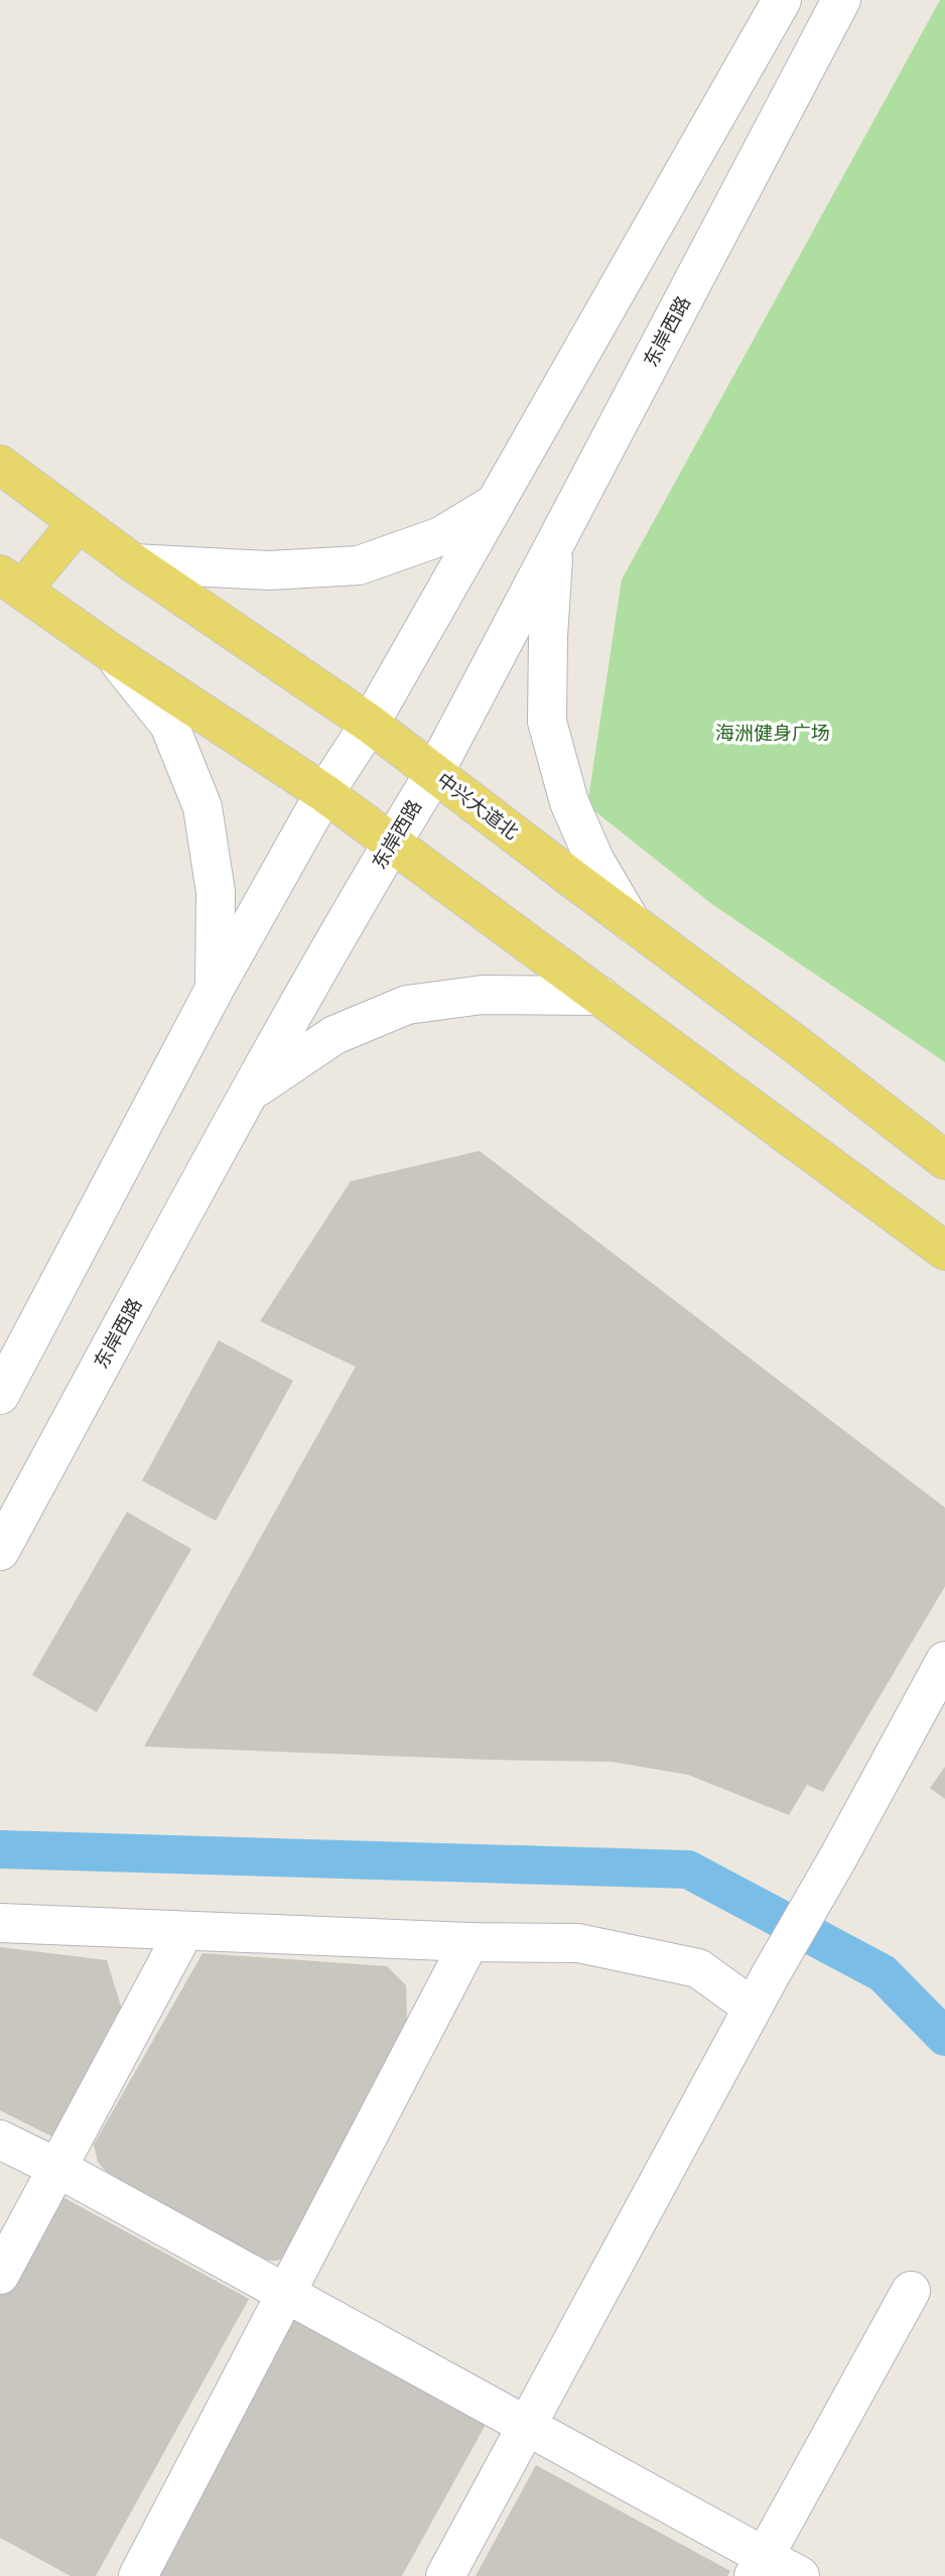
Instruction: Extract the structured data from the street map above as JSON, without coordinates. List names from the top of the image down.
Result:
{
  "streets": {
    "main road": ["中兴大道北"],
    "street": ["东岸西路"]
  },
  "crossings": [
    ["东岸西路", "中兴大道北"]
  ],
  "parks": ["海洲健身广场"]
}
